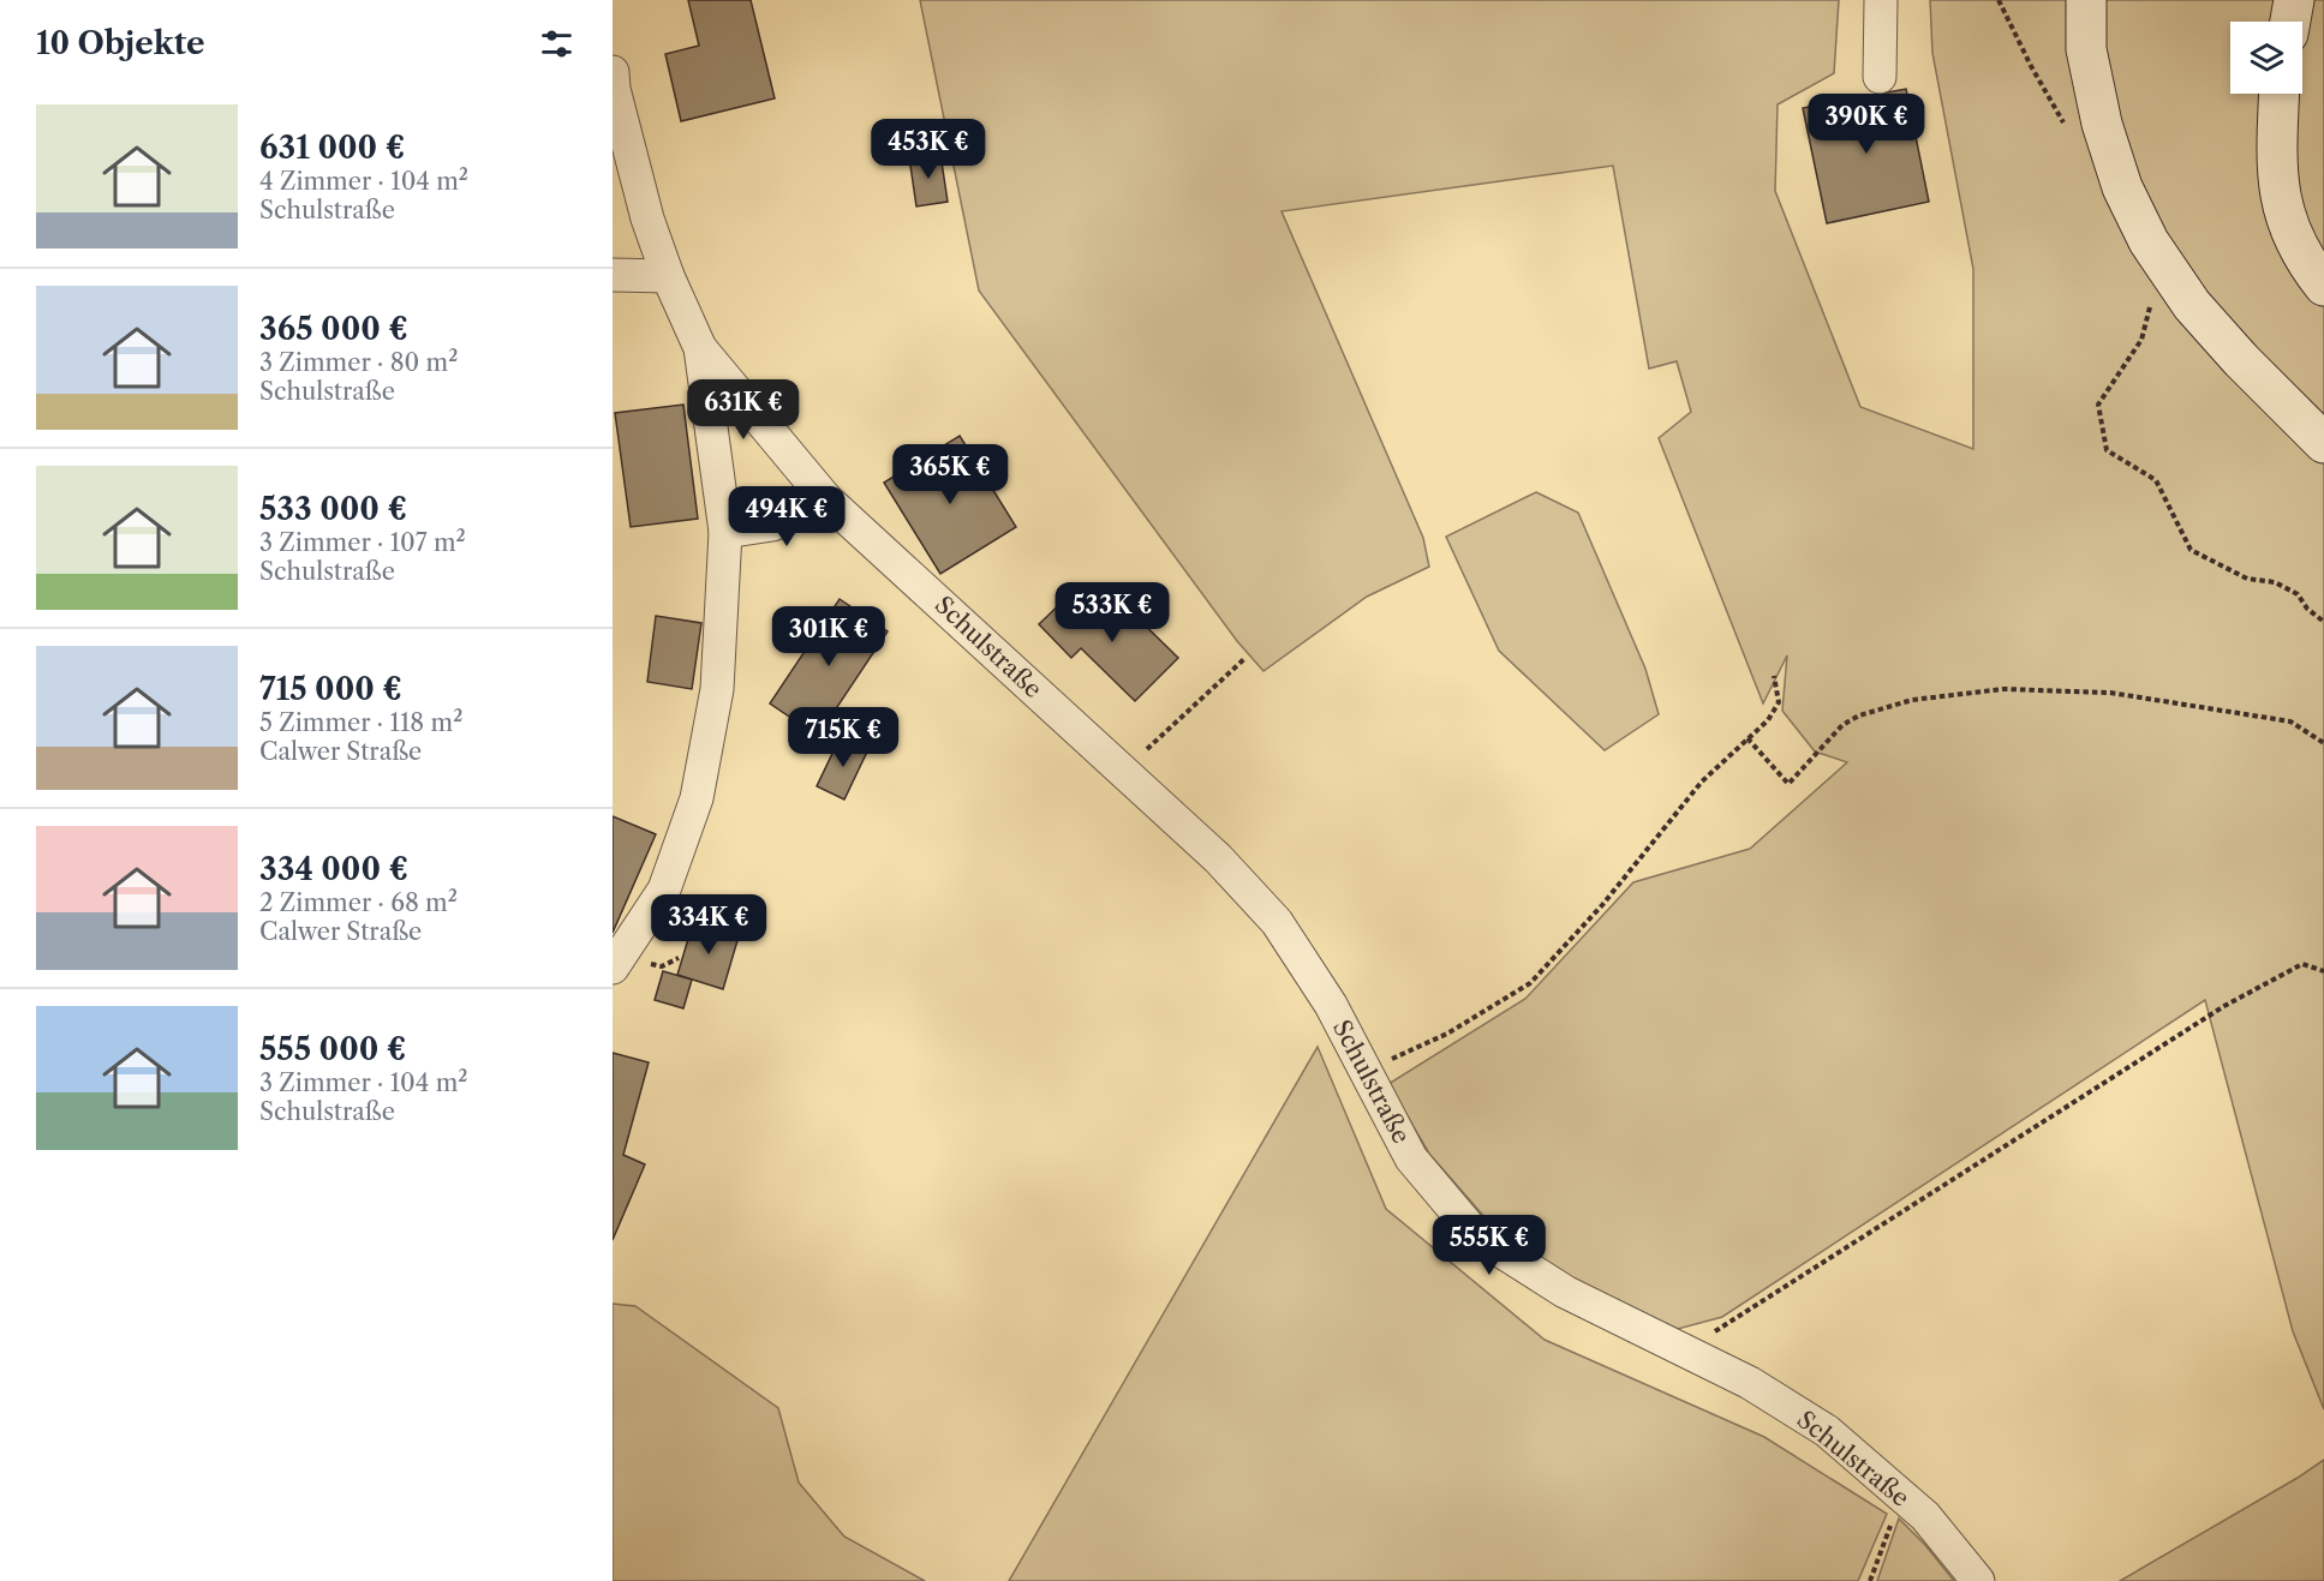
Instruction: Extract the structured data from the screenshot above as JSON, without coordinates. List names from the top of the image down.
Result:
{
  "streets": {
    "street": ["Schulstraße"]
  },
  "page": {
    "heading": "10 Objekte",
    "list": [
      {
        "name": "631 000 €",
        "note": "4 Zimmer · 104 m² · Schulstraße"
      },
      {
        "name": "365 000 €",
        "note": "3 Zimmer · 80 m² · Schulstraße"
      },
      {
        "name": "533 000 €",
        "note": "3 Zimmer · 107 m² · Schulstraße"
      },
      {
        "name": "715 000 €",
        "note": "5 Zimmer · 118 m² · Calwer Straße"
      },
      {
        "name": "334 000 €",
        "note": "2 Zimmer · 68 m² · Calwer Straße"
      },
      {
        "name": "555 000 €",
        "note": "3 Zimmer · 104 m² · Schulstraße"
      }
    ],
    "price": [
      "390K €",
      "453K €",
      "631K €",
      "365K €",
      "494K €",
      "533K €",
      "301K €",
      "715K €",
      "334K €",
      "555K €"
    ]
  }
}
